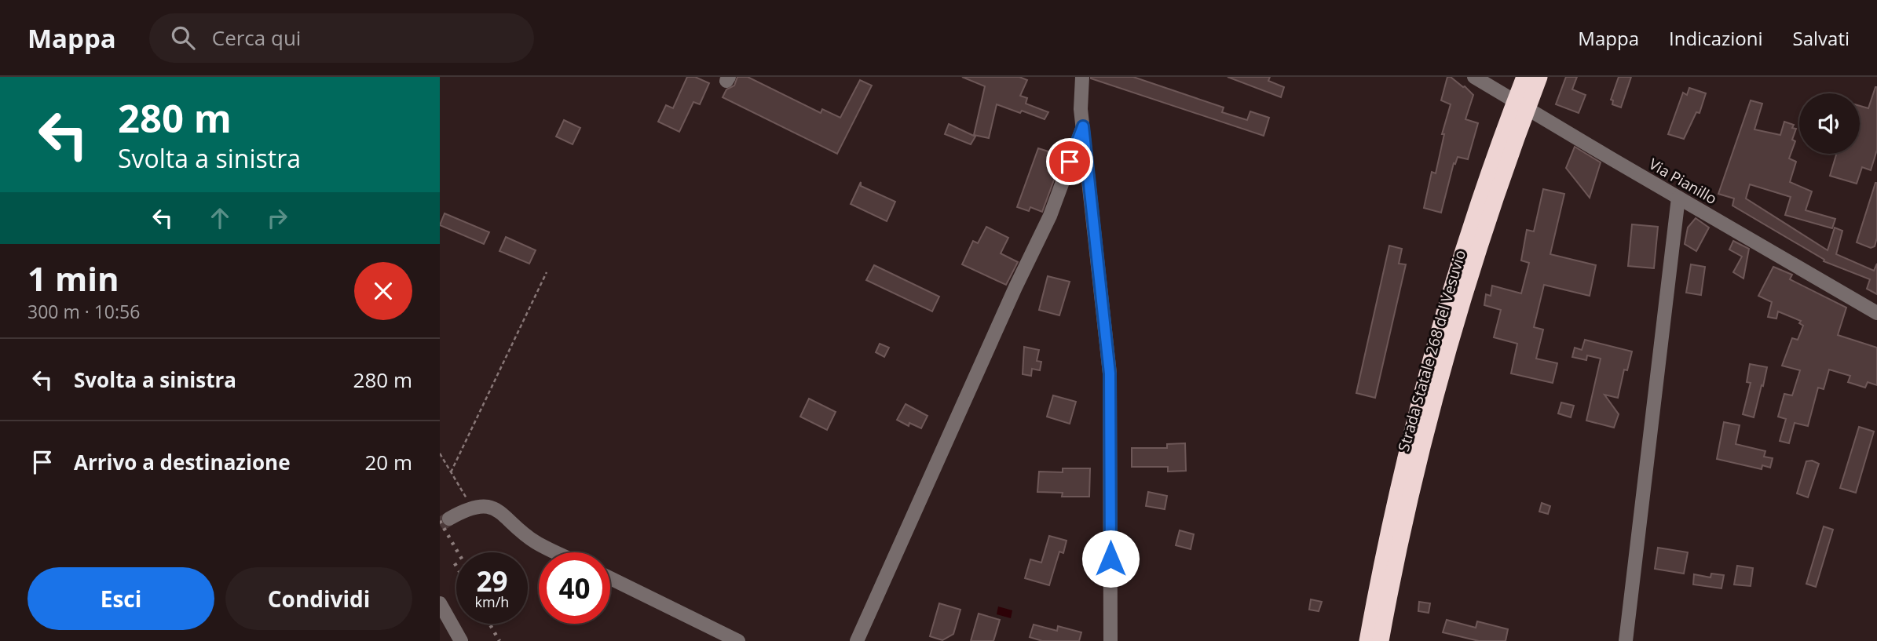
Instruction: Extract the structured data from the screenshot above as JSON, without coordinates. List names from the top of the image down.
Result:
{
  "streets": {
    "highway": ["Strada Statale 268 del Vesuvio"],
    "street": ["Via Pianillo"]
  },
  "page": {
    "header": "Mappa",
    "search": "Cerca qui",
    "nav": ["Mappa", "Indicazioni", "Salvati"],
    "turn": ["280 m", "Svolta a sinistra"],
    "heading": ["1 min", "300 m · 10:56"],
    "list": [
      {
        "name": "Svolta a sinistra",
        "value": "280 m"
      },
      {
        "name": "Arrivo a destinazione",
        "value": "20 m"
      }
    ],
    "speed": "29 km/h",
    "limit": "40",
    "buttons": ["Esci", "Condividi"]
  }
}
